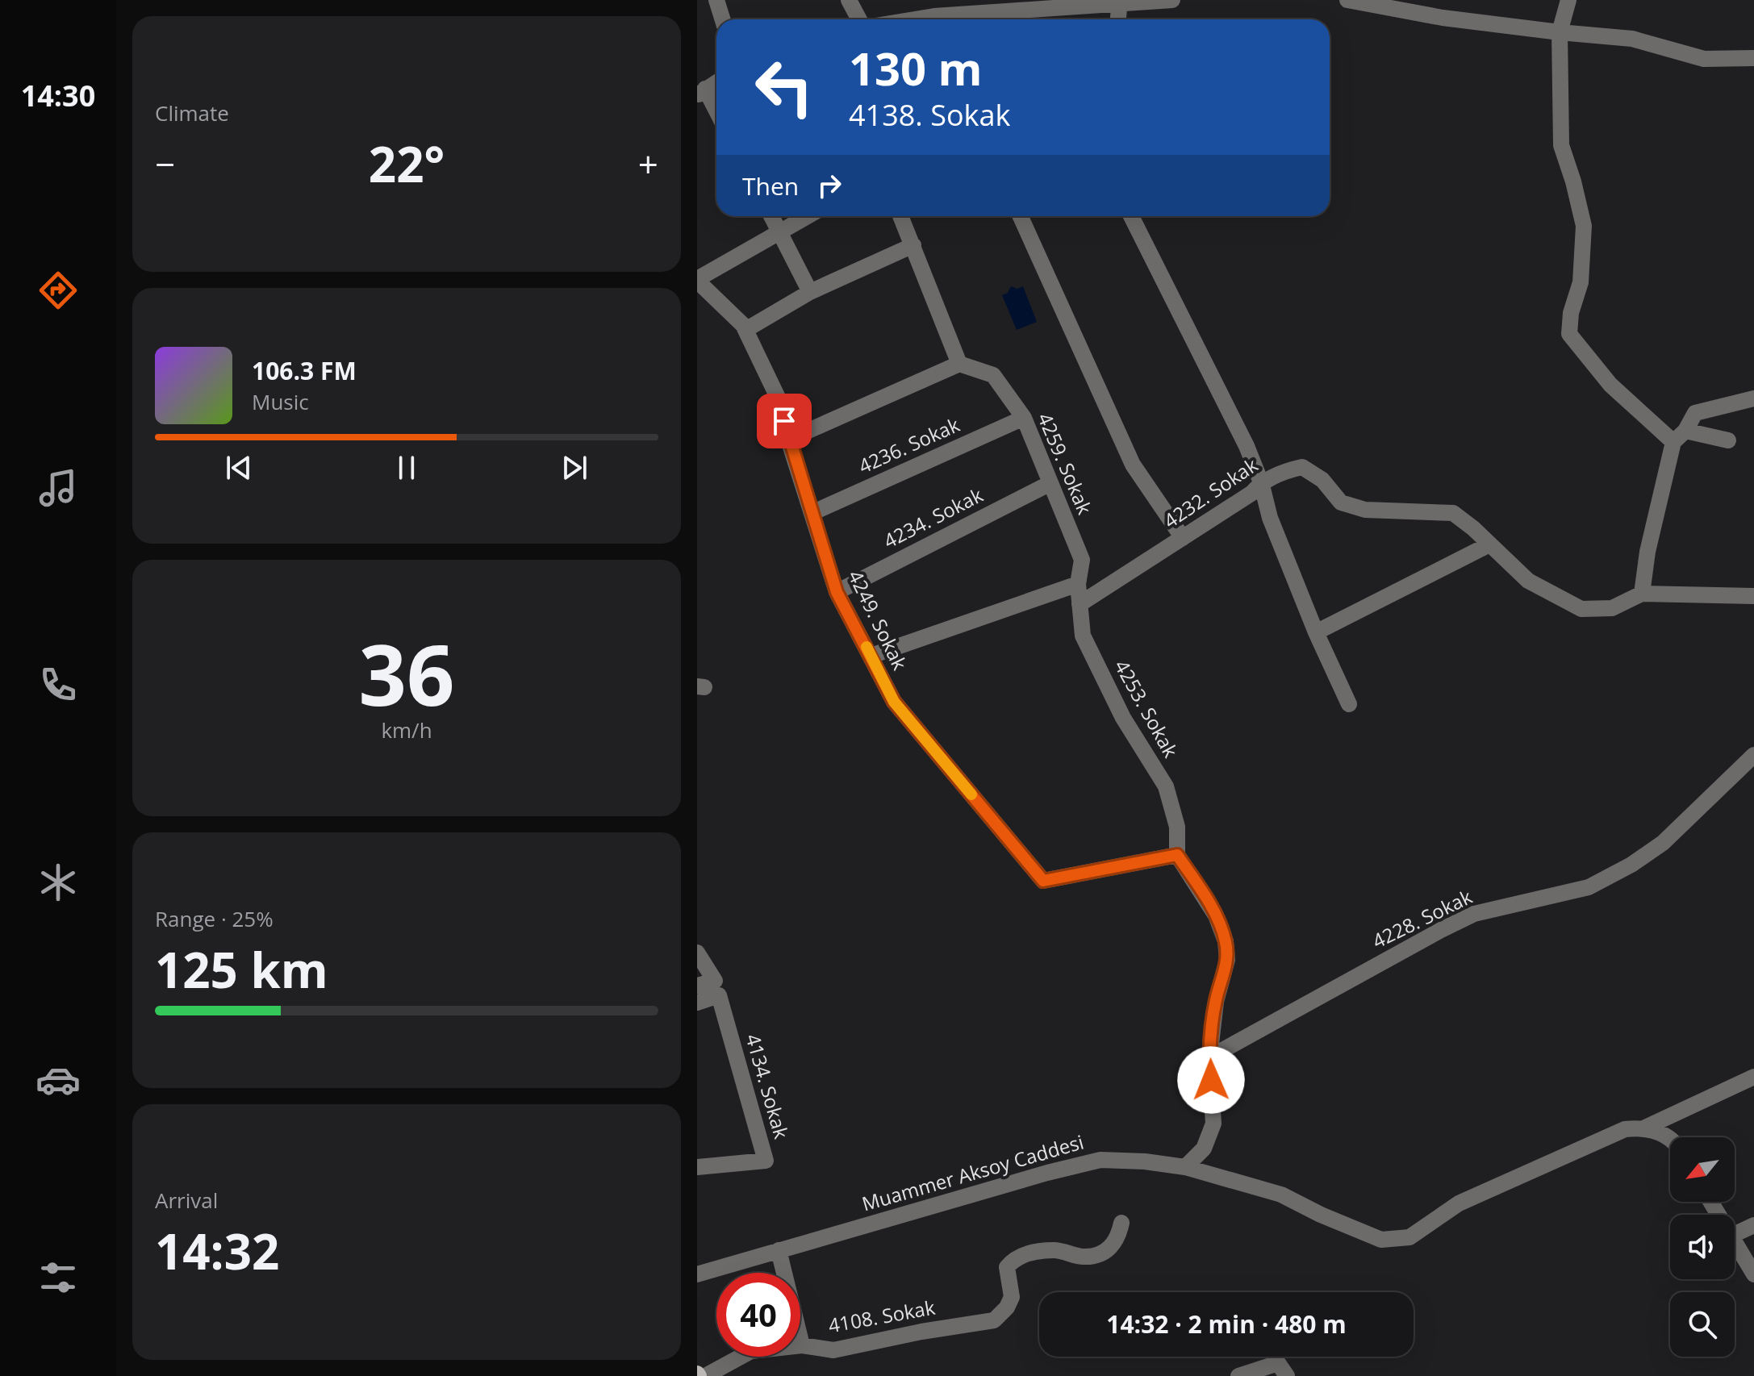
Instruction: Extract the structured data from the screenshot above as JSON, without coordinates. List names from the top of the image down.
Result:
{
  "streets": {
    "street": [
      "4236. Sokak",
      "4259. Sokak",
      "4232. Sokak",
      "4234. Sokak",
      "4249. Sokak",
      "4253. Sokak",
      "4228. Sokak",
      "4134. Sokak",
      "Muammer Aksoy Caddesi",
      "4108. Sokak"
    ]
  },
  "crossings": [
    ["4236. Sokak", "4259. Sokak"],
    ["4236. Sokak", "4249. Sokak"],
    ["4259. Sokak", "4234. Sokak"],
    ["4259. Sokak", "4253. Sokak"],
    ["4232. Sokak", "4253. Sokak"],
    ["4234. Sokak", "4249. Sokak"],
    ["4249. Sokak", "4253. Sokak"]
  ],
  "north": "bottom left",
  "page": {
    "tabs": "14:30",
    "tile": [
      "Climate",
      ["36", "km/h"],
      ["Range · 25%", "125 km"],
      ["Arrival", "14:32"]
    ],
    "turn": ["130 m", "4138. Sokak"],
    "heat": ["−", "22°", "+"],
    "then": "Then",
    "song": ["106.3 FM", "Music"],
    "limit": "40",
    "trip": "14:32 · 2 min · 480 m"
  }
}
